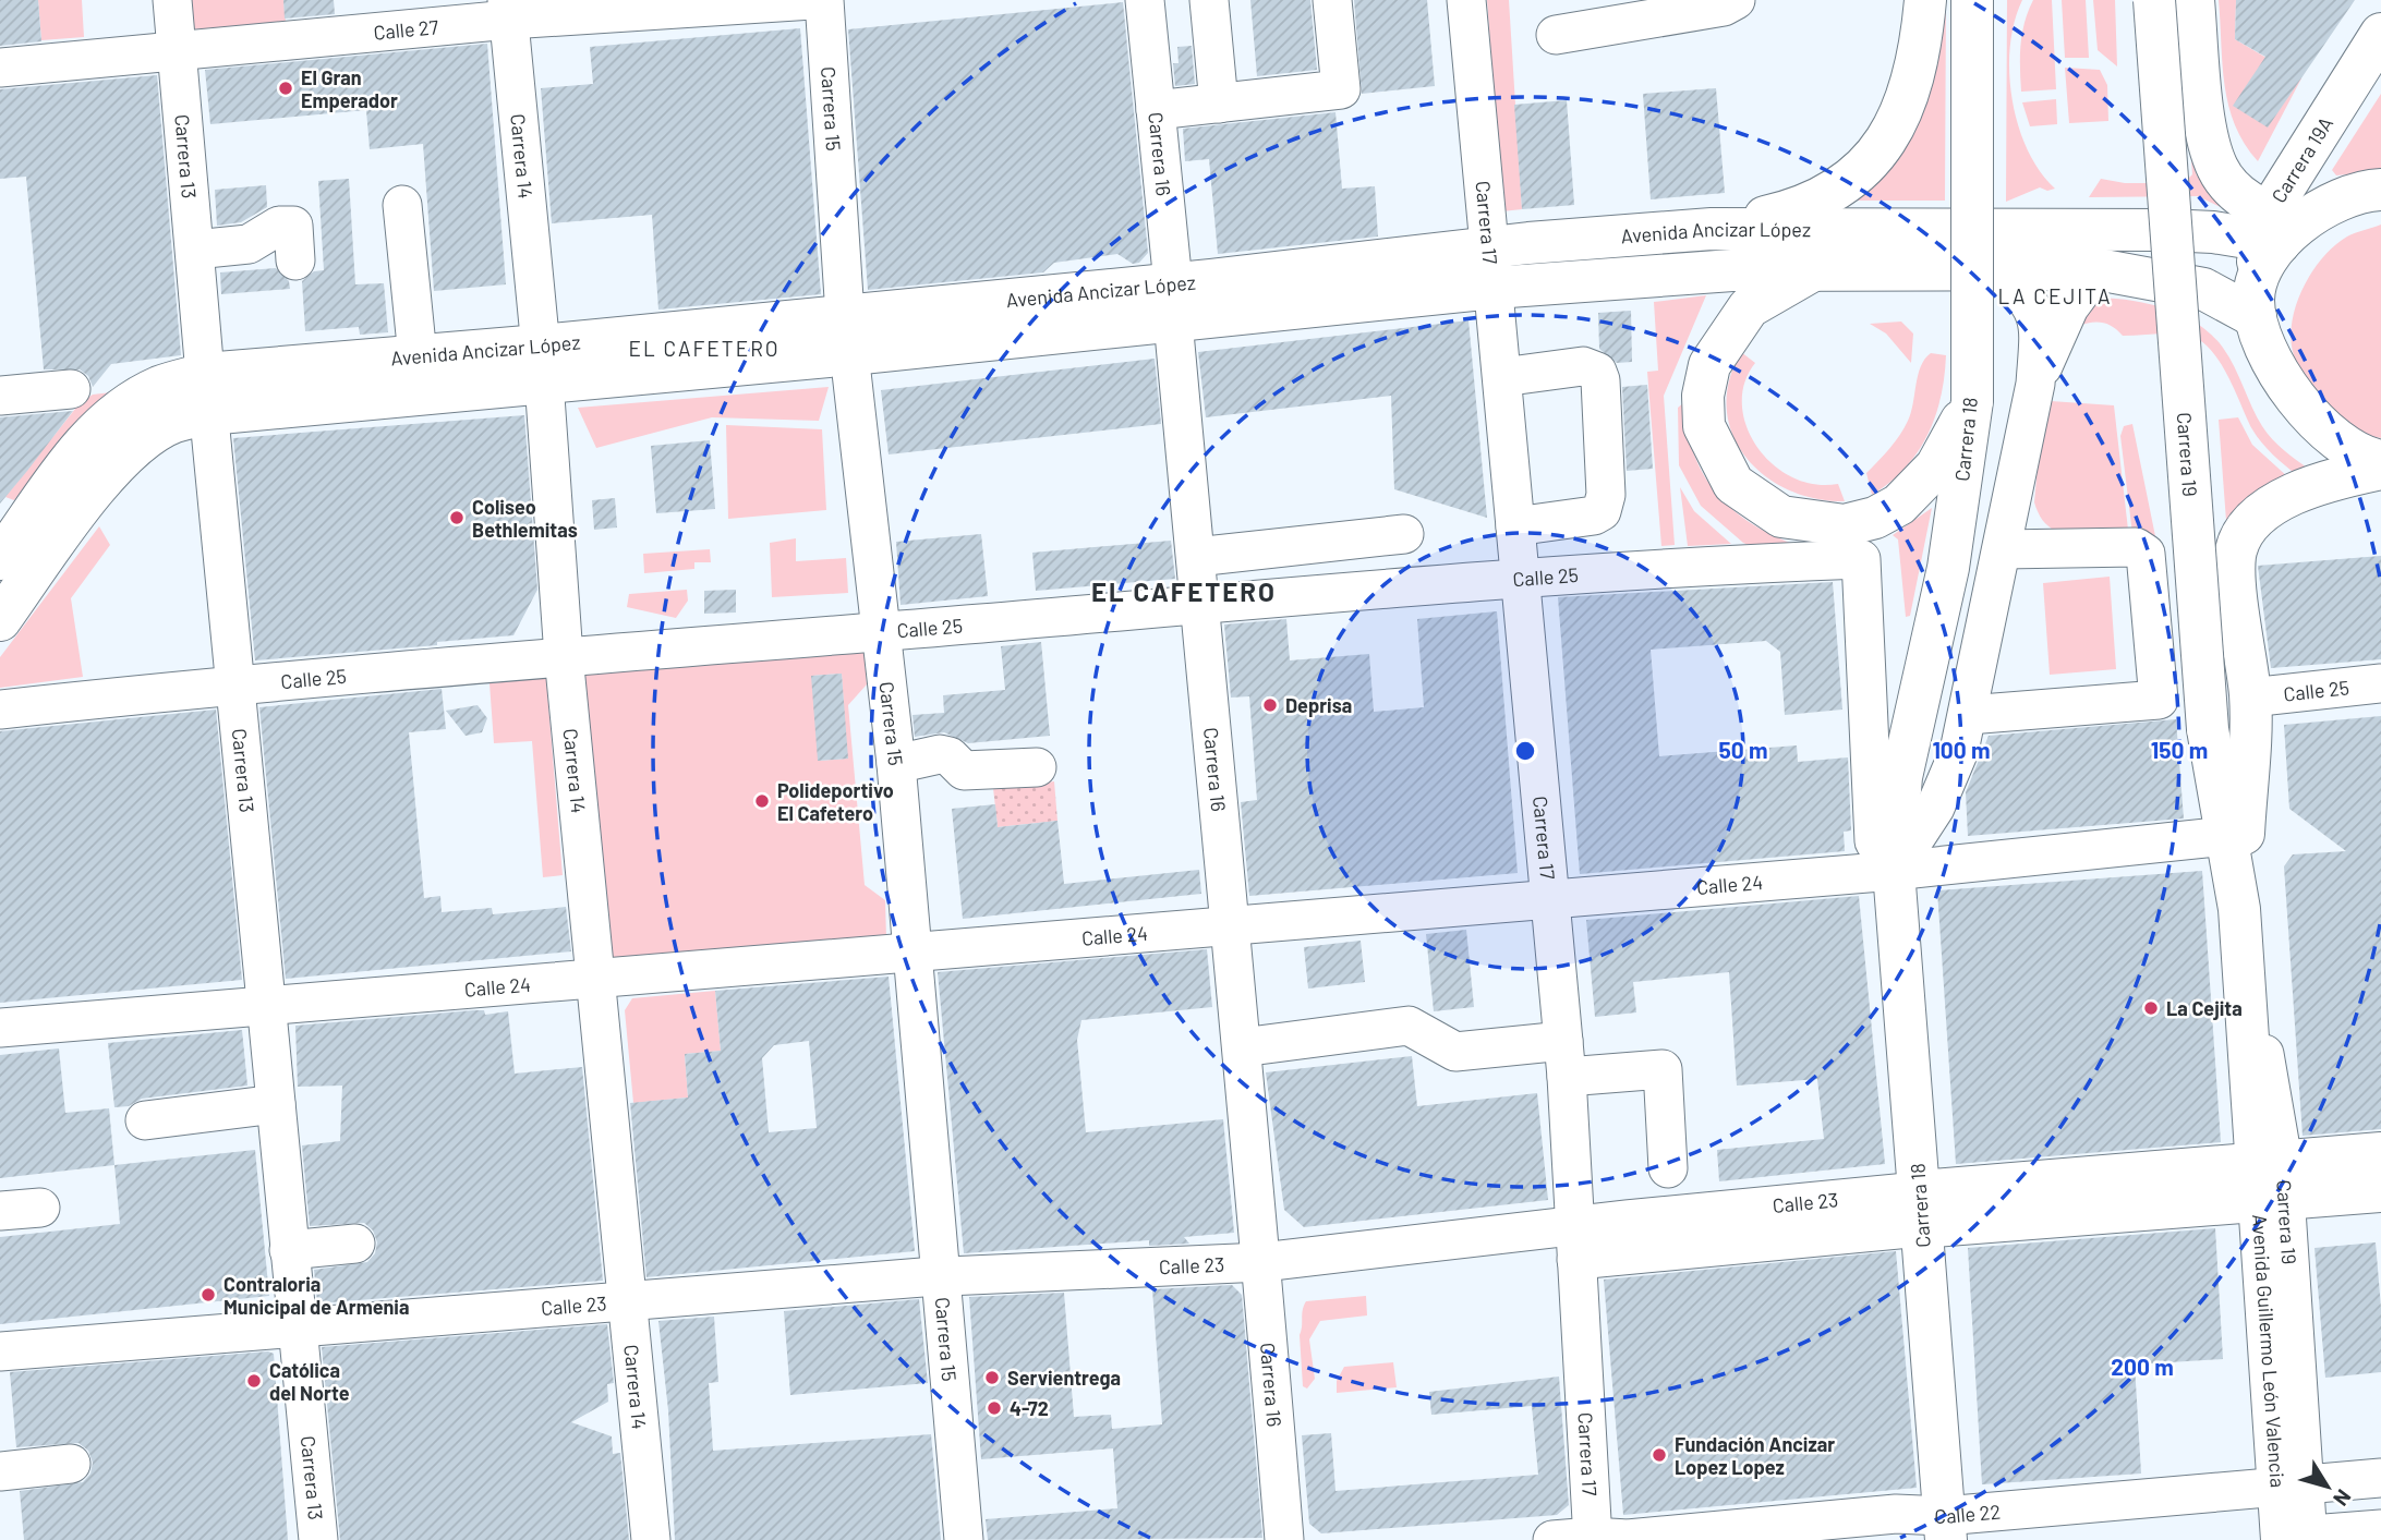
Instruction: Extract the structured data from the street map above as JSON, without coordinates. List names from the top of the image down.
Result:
{
  "streets": {
    "main road": [
      "Carrera 19A",
      "Avenida Ancizar López",
      "Carrera 18",
      "Carrera 19",
      "Calle 23",
      "Avenida Guillermo León Valencia"
    ],
    "street": [
      "Calle 27",
      "Carrera 15",
      "Carrera 13",
      "Carrera 14",
      "Carrera 16",
      "Carrera 17",
      "Calle 25",
      "Calle 24",
      "Calle 22"
    ]
  },
  "crossings": [
    ["Calle 27", "Carrera 13"],
    ["Calle 27", "Carrera 14"],
    ["Carrera 15", "Avenida Ancizar López"],
    ["Carrera 15", "Calle 25"],
    ["Carrera 15", "Calle 24"],
    ["Carrera 15", "Calle 23"],
    ["Carrera 13", "Avenida Ancizar López"],
    ["Carrera 13", "Calle 25"],
    ["Carrera 13", "Calle 24"],
    ["Carrera 13", "Calle 23"],
    ["Carrera 14", "Avenida Ancizar López"],
    ["Carrera 14", "Calle 25"],
    ["Carrera 14", "Calle 24"],
    ["Carrera 14", "Calle 23"],
    ["Carrera 16", "Avenida Ancizar López"],
    ["Carrera 16", "Calle 25"],
    ["Carrera 16", "Calle 24"],
    ["Carrera 16", "Calle 23"],
    ["Carrera 19A", "Avenida Ancizar López"],
    ["Carrera 17", "Avenida Ancizar López"],
    ["Carrera 17", "Calle 25"],
    ["Carrera 17", "Calle 24"],
    ["Carrera 17", "Calle 23"],
    ["Carrera 17", "Calle 22"],
    ["Carrera 18", "Calle 25"],
    ["Carrera 18", "Calle 24"],
    ["Carrera 18", "Calle 23"],
    ["Carrera 18", "Calle 22"],
    ["Carrera 19", "Calle 24"],
    ["Carrera 19", "Calle 23"],
    ["Carrera 19", "Avenida Guillermo León Valencia"],
    ["Calle 23", "Avenida Guillermo León Valencia"],
    ["Avenida Guillermo León Valencia", "Calle 22"]
  ],
  "districts": ["LA CEJITA", "EL CAFETERO", "EL CAFETERO"],
  "places": [
    "El Gran Emperador",
    "Coliseo Bethlemitas",
    "Deprisa",
    "Polideportivo El Cafetero",
    "La Cejita",
    "Contraloria Municipal de Armenia",
    "Servientrega",
    "Católica del Norte",
    "4-72",
    "Fundación Ancizar Lopez Lopez"
  ],
  "north": "bottom right",
  "rings": [
    "50 m",
    "100 m",
    "150 m",
    "200 m"
  ]
}
